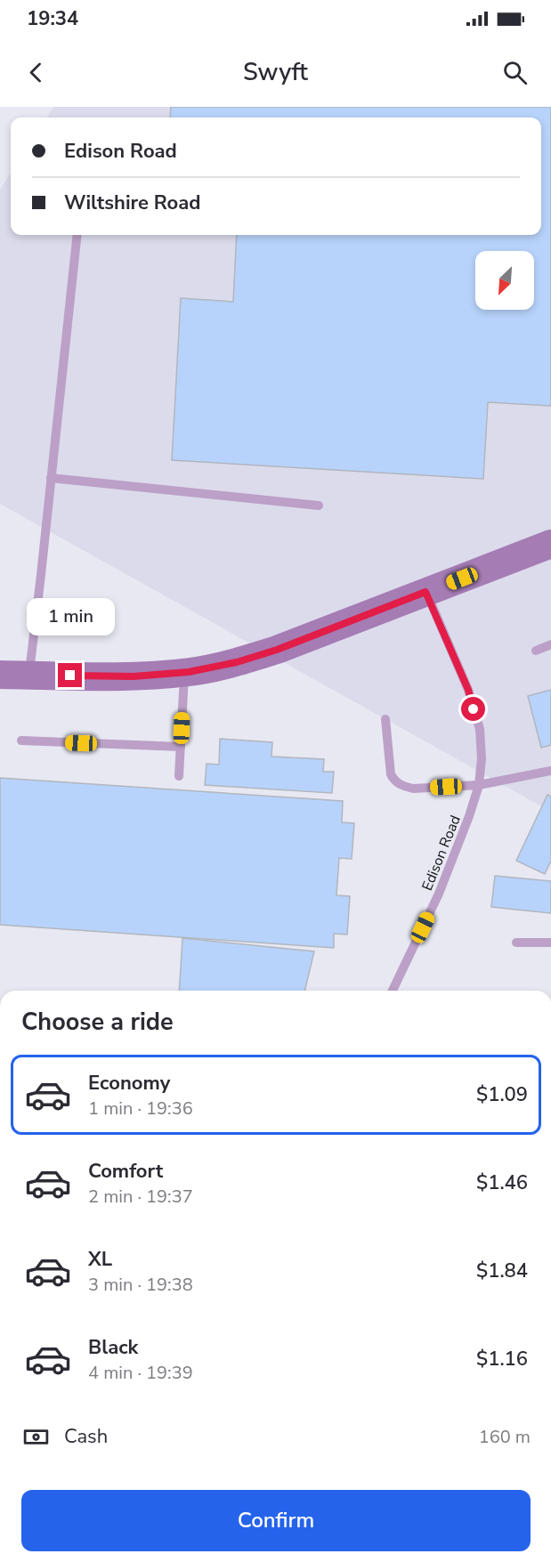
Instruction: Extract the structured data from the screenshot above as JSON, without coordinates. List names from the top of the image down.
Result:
{
  "streets": {
    "lane": ["Edison Road"]
  },
  "north": "bottom left",
  "page": {
    "status": "19:34",
    "header": "Swyft",
    "banner": ["Edison Road", "Wiltshire Road"],
    "bubble": "1 min",
    "heading": "Choose a ride",
    "list": [
      {
        "name": "Economy",
        "note": "1 min · 19:36",
        "value": "$1.09"
      },
      {
        "name": "Comfort",
        "note": "2 min · 19:37",
        "value": "$1.46"
      },
      {
        "name": "XL",
        "note": "3 min · 19:38",
        "value": "$1.84"
      },
      {
        "name": "Black",
        "note": "4 min · 19:39",
        "value": "$1.16"
      }
    ],
    "pay": ["Cash", "160 m"],
    "buttons": "Confirm"
  }
}
